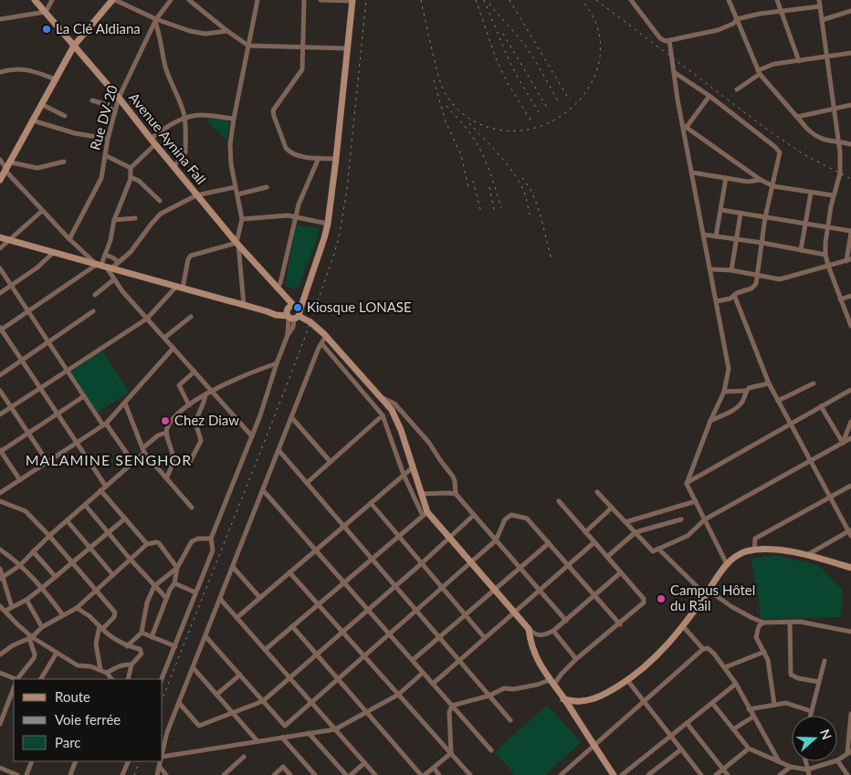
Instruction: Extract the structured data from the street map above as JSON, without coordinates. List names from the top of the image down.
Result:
{
  "streets": {
    "street": ["Rue DV-20", "Avenue Aynina Fall"]
  },
  "crossings": [
    ["Rue DV-20", "Avenue Aynina Fall"]
  ],
  "districts": ["MALAMINE SENGHOR"],
  "places": [
    "La Clé Aldiana",
    "Kiosque LONASE",
    "Chez Diaw",
    "Campus Hôtel du Rail"
  ],
  "legend": ["Route", "Voie ferrée", "Parc"],
  "north": "right"
}
